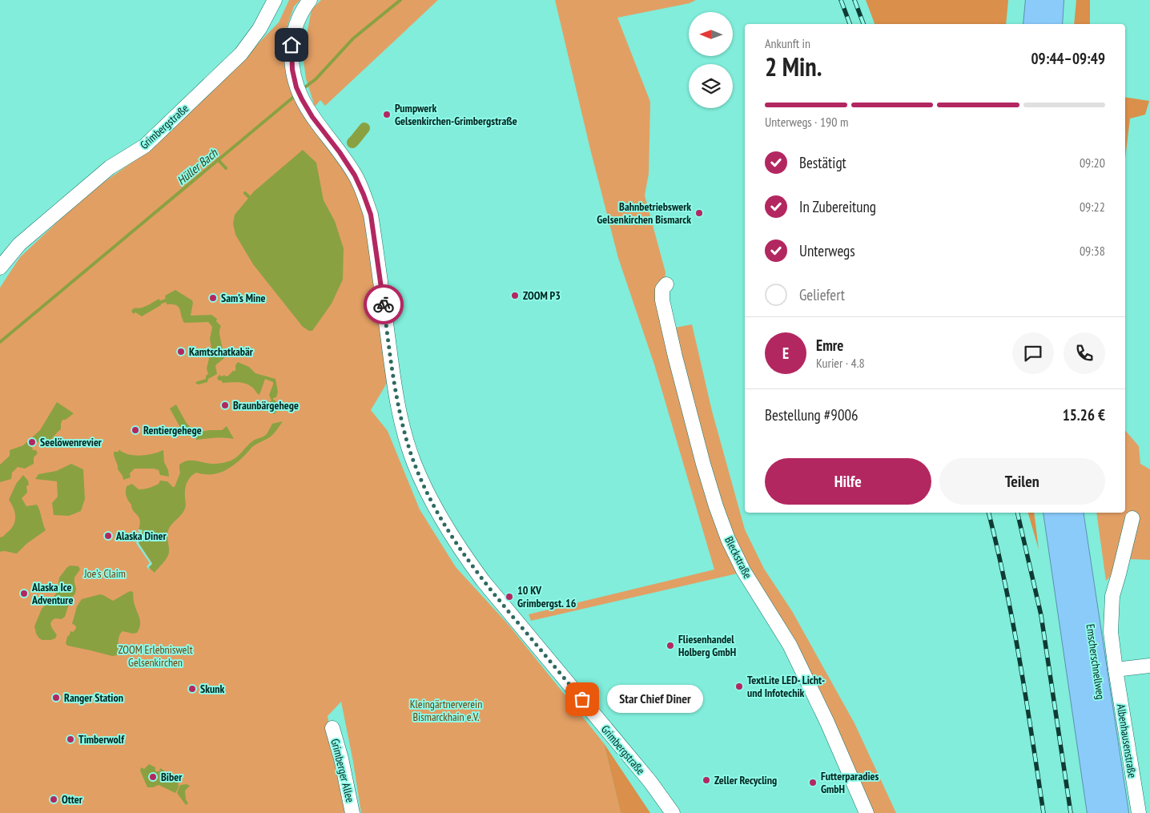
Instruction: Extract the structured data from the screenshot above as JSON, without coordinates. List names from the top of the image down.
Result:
{
  "streets": {
    "highway": ["Emscherschnellweg"],
    "street": [
      "Grimbergstraße",
      "Bleckstraße",
      "Albenhausenstraße",
      "Grimberger Allee"
    ]
  },
  "water": ["Hüller Bach"],
  "parks": ["Joe’s Claim", "ZOOM Erlebniswelt Gelsenkirchen", "Kleingärtnerverein Bismarckhain e.V."],
  "places": [
    "Pumpwerk Gelsenkirchen-Grimbergstraße",
    "Bahnbetriebswerk Gelsenkirchen Bismarck",
    "ZOOM P3",
    "Sam’s Mine",
    "Kamtschatkabär",
    "Braunbärgehege",
    "Rentiergehege",
    "Seelöwenrevier",
    "Alaska Diner",
    "Alaska Ice Adventure",
    "10 KV Grimbergst. 16",
    "Fliesenhandel Holberg GmbH",
    "TextLite LED- Licht- und Infotechik",
    "Skunk",
    "Ranger Station",
    "Star Chief Diner",
    "Timberwolf",
    "Biber",
    "Zeller Recycling",
    "Futterparadies GmbH",
    "Otter"
  ],
  "north": "left",
  "page": {
    "heading": ["2 Min.", "Ankunft in", "09:44–09:49"],
    "panel": [
      "Emre",
      "Kurier · 4.8",
      "Bestellung #9006",
      "15.26 €"
    ],
    "bar": "Unterwegs · 190 m",
    "list": [
      ["Bestätigt", "09:20"],
      ["In Zubereitung", "09:22"],
      ["Unterwegs", "09:38"],
      "Geliefert"
    ],
    "round": "E",
    "buttons": ["Hilfe", "Teilen"],
    "bubble": "Star Chief Diner"
  }
}
